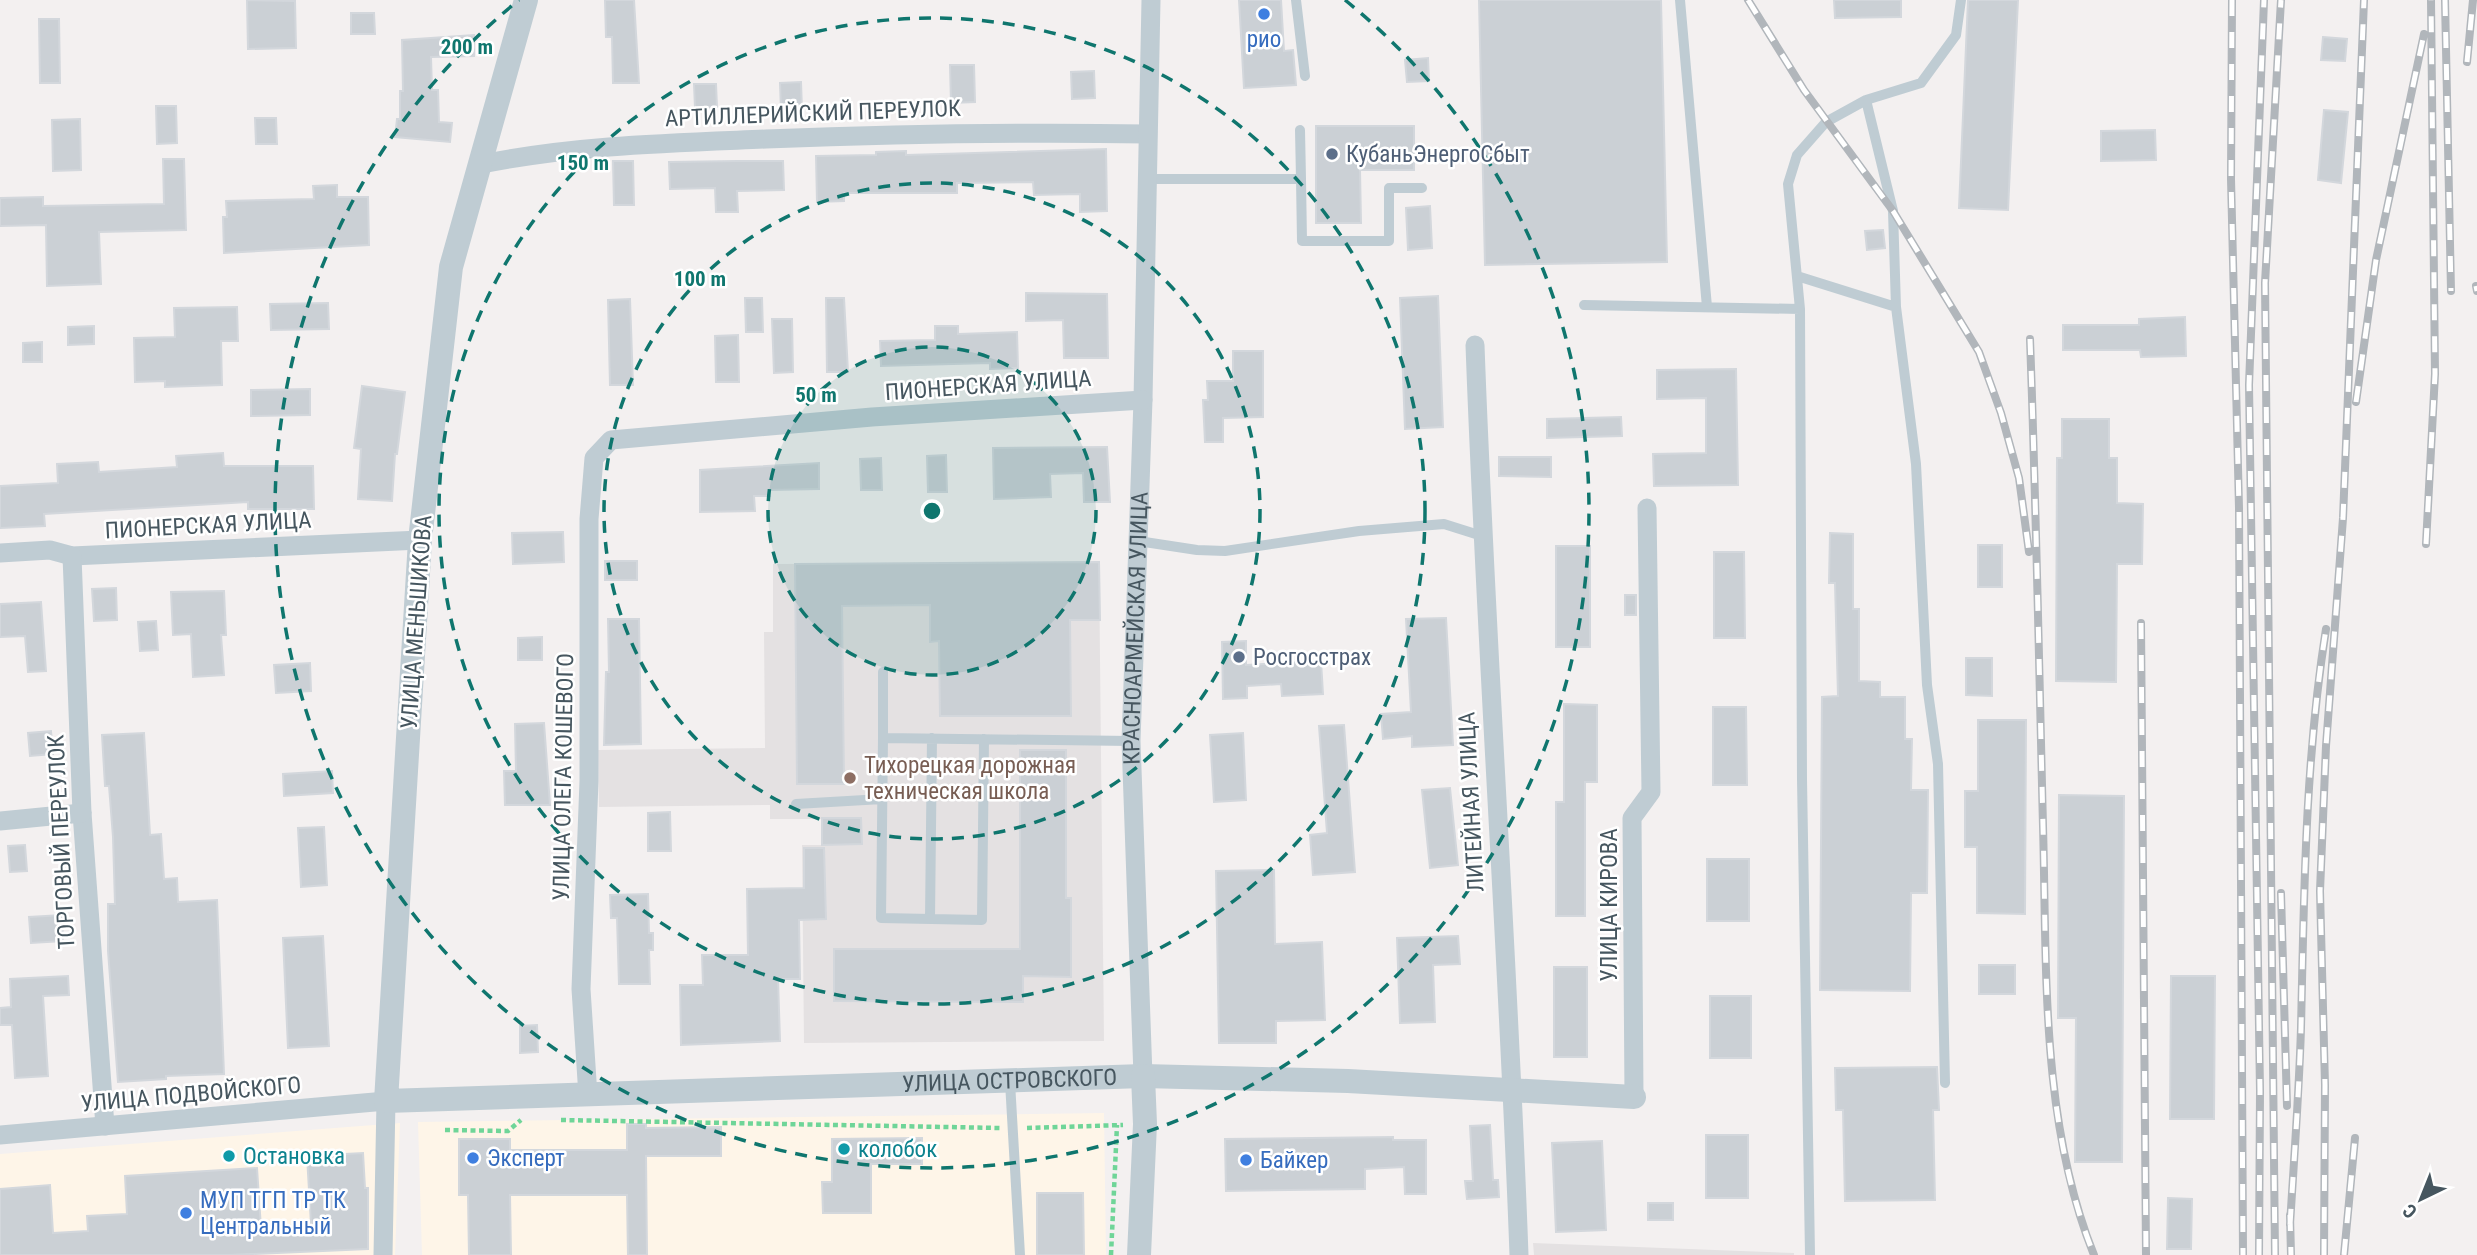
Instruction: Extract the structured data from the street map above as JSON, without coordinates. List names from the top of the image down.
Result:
{
  "streets": {
    "street": [
      "АРТИЛЛЕРИЙСКИЙ ПЕРЕУЛОК",
      "ПИОНЕРСКАЯ УЛИЦА",
      "УЛИЦА МЕНЬШИКОВА",
      "КРАСНОАРМЕЙСКАЯ УЛИЦА",
      "УЛИЦА ОЛЕГА КОШЕВОГО",
      "ЛИТЕЙНАЯ УЛИЦА",
      "ТОРГОВЫЙ ПЕРЕУЛОК",
      "УЛИЦА КИРОВА",
      "УЛИЦА ОСТРОВСКОГО",
      "УЛИЦА ПОДВОЙСКОГО"
    ]
  },
  "crossings": [
    ["АРТИЛЛЕРИЙСКИЙ ПЕРЕУЛОК", "УЛИЦА МЕНЬШИКОВА"],
    ["АРТИЛЛЕРИЙСКИЙ ПЕРЕУЛОК", "КРАСНОАРМЕЙСКАЯ УЛИЦА"],
    ["ПИОНЕРСКАЯ УЛИЦА", "УЛИЦА МЕНЬШИКОВА"],
    ["ПИОНЕРСКАЯ УЛИЦА", "КРАСНОАРМЕЙСКАЯ УЛИЦА"],
    ["ПИОНЕРСКАЯ УЛИЦА", "УЛИЦА ОЛЕГА КОШЕВОГО"],
    ["ПИОНЕРСКАЯ УЛИЦА", "ТОРГОВЫЙ ПЕРЕУЛОК"],
    ["УЛИЦА МЕНЬШИКОВА", "УЛИЦА ОСТРОВСКОГО"],
    ["УЛИЦА МЕНЬШИКОВА", "УЛИЦА ПОДВОЙСКОГО"],
    ["КРАСНОАРМЕЙСКАЯ УЛИЦА", "УЛИЦА ОСТРОВСКОГО"],
    ["УЛИЦА ОЛЕГА КОШЕВОГО", "УЛИЦА ОСТРОВСКОГО"],
    ["ЛИТЕЙНАЯ УЛИЦА", "УЛИЦА ОСТРОВСКОГО"],
    ["ТОРГОВЫЙ ПЕРЕУЛОК", "УЛИЦА ПОДВОЙСКОГО"],
    ["УЛИЦА КИРОВА", "УЛИЦА ОСТРОВСКОГО"],
    ["УЛИЦА ОСТРОВСКОГО", "УЛИЦА ПОДВОЙСКОГО"]
  ],
  "places": [
    "рио",
    "КубаньЭнергоСбыт",
    "Росгосстрах",
    "Тихорецкая дорожная техническая школа",
    "колобок",
    "Остановка",
    "Эксперт",
    "Байкер",
    "МУП ТГП ТР ТК Центральный"
  ],
  "north": "bottom left",
  "rings": [
    "200 m",
    "150 m",
    "100 m",
    "50 m"
  ]
}
